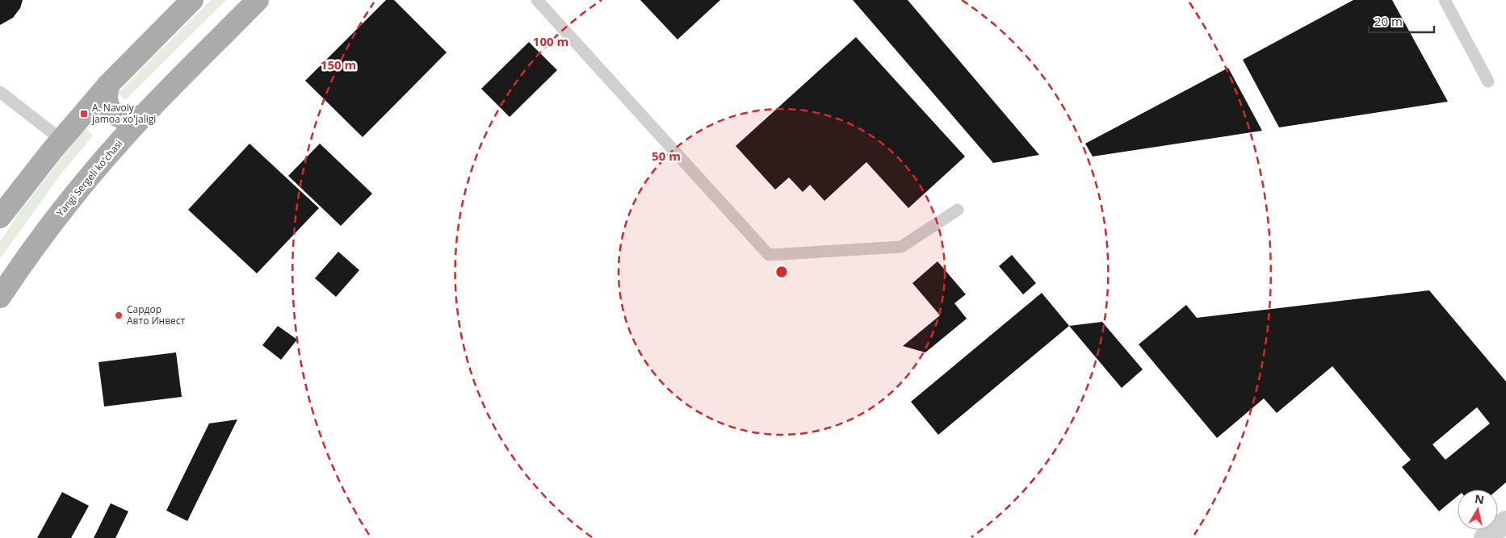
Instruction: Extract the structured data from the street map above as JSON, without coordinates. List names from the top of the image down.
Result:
{
  "streets": {
    "main road": ["Yangi Sergeli ko'chasi"]
  },
  "places": {
    "transit": ["A. Navoiy jamoa xo'jaligi"],
    "other": ["Сардор Авто Инвест"]
  },
  "scale_bar": "20 m",
  "north": "top",
  "rings": ["100 m", "150 m", "50 m"]
}
